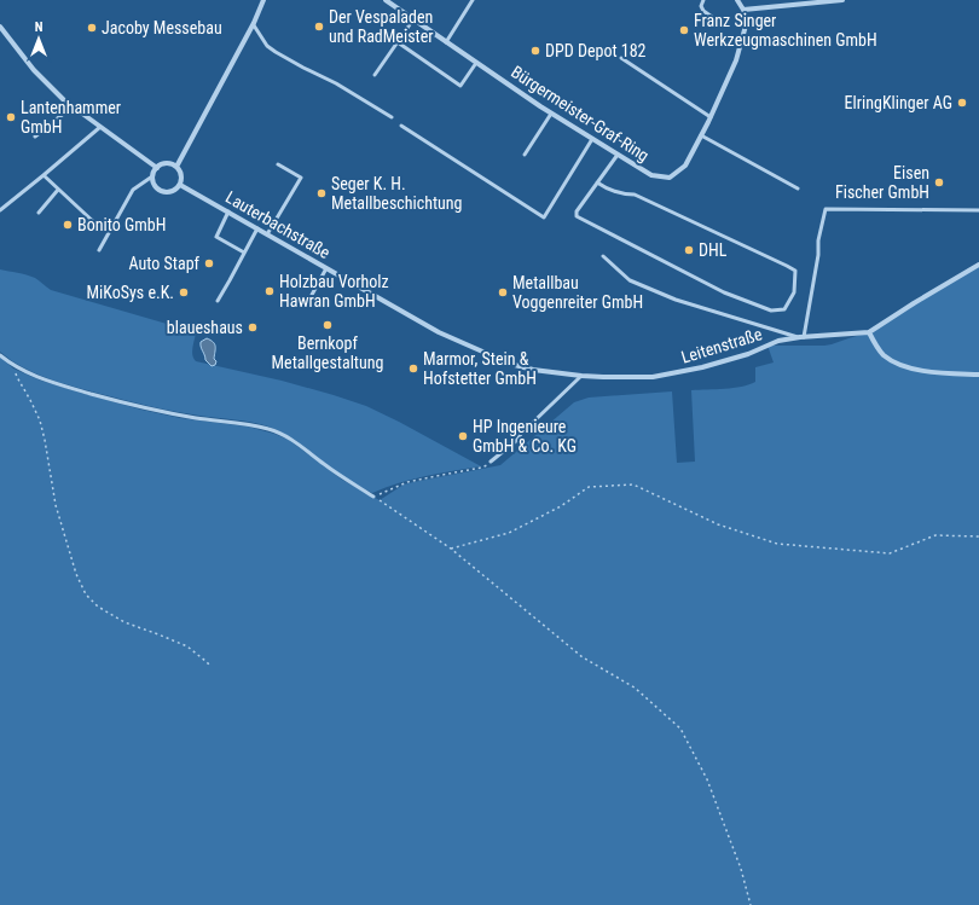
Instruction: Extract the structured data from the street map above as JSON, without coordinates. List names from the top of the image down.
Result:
{
  "streets": {
    "street": ["Bürgermeister-Graf-Ring", "Lauterbachstraße", "Leitenstraße"]
  },
  "crossings": [
    ["Lauterbachstraße", "Leitenstraße"]
  ],
  "places": [
    "Der Vespaladen und RadMeister",
    "Jacoby Messebau",
    "Franz Singer Werkzeugmaschinen GmbH",
    "DPD Depot 182",
    "ElringKlinger AG",
    "Lantenhammer GmbH",
    "Eisen Fischer GmbH",
    "Seger K. H. Metallbeschichtung",
    "Bonito GmbH",
    "DHL",
    "Auto Stapf",
    "Holzbau Vorholz Hawran GmbH",
    "MiKoSys e.K.",
    "Metallbau Voggenreiter GmbH",
    "Bernkopf Metallgestaltung",
    "blaueshaus",
    "Marmor, Stein & Hofstetter GmbH",
    "HP Ingenieure GmbH & Co. KG"
  ],
  "north": "top"
}
